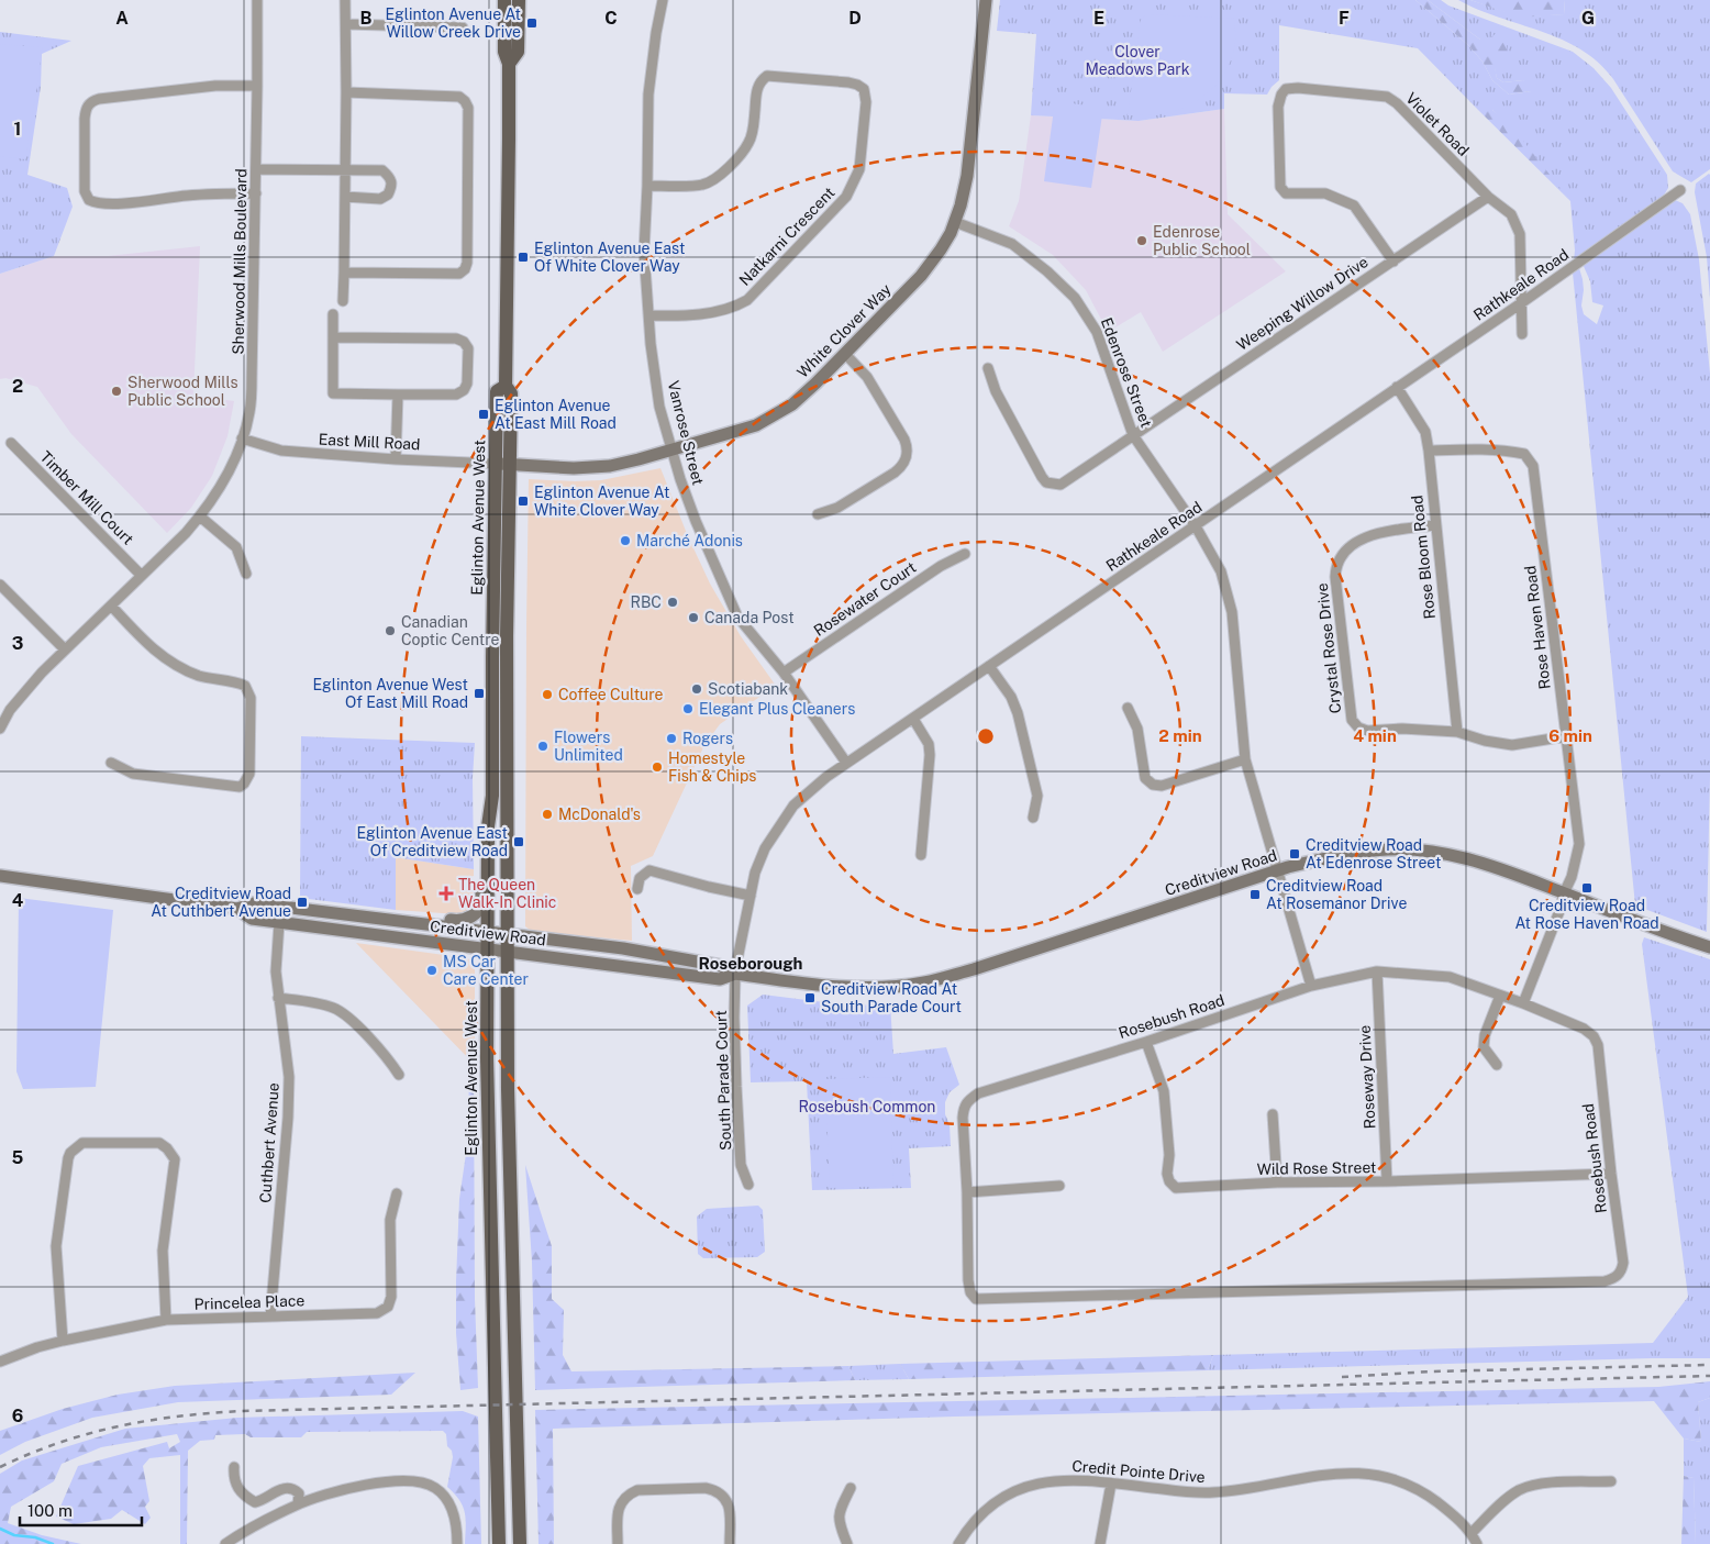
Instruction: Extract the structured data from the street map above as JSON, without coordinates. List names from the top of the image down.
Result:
{
  "streets": {
    "main road": ["White Clover Way", "Eglinton Avenue West", "Creditview Road"],
    "street": [
      "Violet Road",
      "Natkarni Crescent",
      "Sherwood Mills Boulevard",
      "Rathkeale Road",
      "Weeping Willow Drive",
      "Edenrose Street",
      "Vanrose Street",
      "East Mill Road",
      "Timber Mill Court",
      "Rose Bloom Road",
      "Rosewater Court",
      "Rose Haven Road",
      "Crystal Rose Drive",
      "Rosebush Road",
      "Roseway Drive",
      "South Parade Court",
      "Cuthbert Avenue",
      "Wild Rose Street",
      "Princelea Place",
      "Credit Pointe Drive"
    ]
  },
  "crossings": [
    ["Violet Road", "Rathkeale Road"],
    ["Violet Road", "Weeping Willow Drive"],
    ["Natkarni Crescent", "Vanrose Street"],
    ["Sherwood Mills Boulevard", "East Mill Road"],
    ["Sherwood Mills Boulevard", "Timber Mill Court"],
    ["Rathkeale Road", "Edenrose Street"],
    ["Rathkeale Road", "Vanrose Street"],
    ["Rathkeale Road", "Rose Bloom Road"],
    ["Rathkeale Road", "Creditview Road"],
    ["Rathkeale Road", "South Parade Court"],
    ["Weeping Willow Drive", "Edenrose Street"],
    ["White Clover Way", "Edenrose Street"],
    ["White Clover Way", "Vanrose Street"],
    ["White Clover Way", "East Mill Road"],
    ["White Clover Way", "Eglinton Avenue West"],
    ["Edenrose Street", "Creditview Road"],
    ["Edenrose Street", "Rosebush Road"],
    ["Vanrose Street", "Rosewater Court"],
    ["East Mill Road", "Eglinton Avenue West"],
    ["Eglinton Avenue West", "Creditview Road"],
    ["Rose Bloom Road", "Rose Haven Road"],
    ["Rose Bloom Road", "Crystal Rose Drive"],
    ["Rose Haven Road", "Crystal Rose Drive"],
    ["Rose Haven Road", "Creditview Road"],
    ["Rose Haven Road", "Rosebush Road"],
    ["Creditview Road", "South Parade Court"],
    ["Creditview Road", "Cuthbert Avenue"],
    ["Rosebush Road", "Roseway Drive"],
    ["Rosebush Road", "Wild Rose Street"],
    ["Roseway Drive", "Wild Rose Street"],
    ["Cuthbert Avenue", "Princelea Place"]
  ],
  "districts": ["Roseborough"],
  "parks": ["Clover Meadows Park", "Rosebush Common"],
  "places": {
    "transit": [
      "Eglinton Avenue At Willow Creek Drive",
      "Eglinton Avenue East Of White Clover Way",
      "Eglinton Avenue At East Mill Road",
      "Eglinton Avenue At White Clover Way",
      "Eglinton Avenue West Of East Mill Road",
      "Eglinton Avenue East Of Creditview Road",
      "Creditview Road At Edenrose Street",
      "Creditview Road At Rose Haven Road",
      "Creditview Road At Rosemanor Drive",
      "Creditview Road At Cuthbert Avenue",
      "Creditview Road At South Parade Court"
    ],
    "other": [
      "Edenrose Public School",
      "Sherwood Mills Public School",
      "Marché Adonis",
      "RBC",
      "Canada Post",
      "Canadian Coptic Centre",
      "Scotiabank",
      "Coffee Culture",
      "Elegant Plus Cleaners",
      "Rogers",
      "Flowers Unlimited",
      "Homestyle Fish & Chips",
      "McDonald's",
      "MS Car Care Center"
    ],
    "health": ["The Queen Walk-In Clinic"]
  },
  "scale_bar": "100 m",
  "grid": {
    "columns": [
      "A",
      "B",
      "C",
      "D",
      "E",
      "F",
      "G"
    ],
    "rows": [
      "1",
      "2",
      "3",
      "4",
      "5",
      "6"
    ]
  },
  "rings": ["2 min", "4 min", "6 min"]
}
